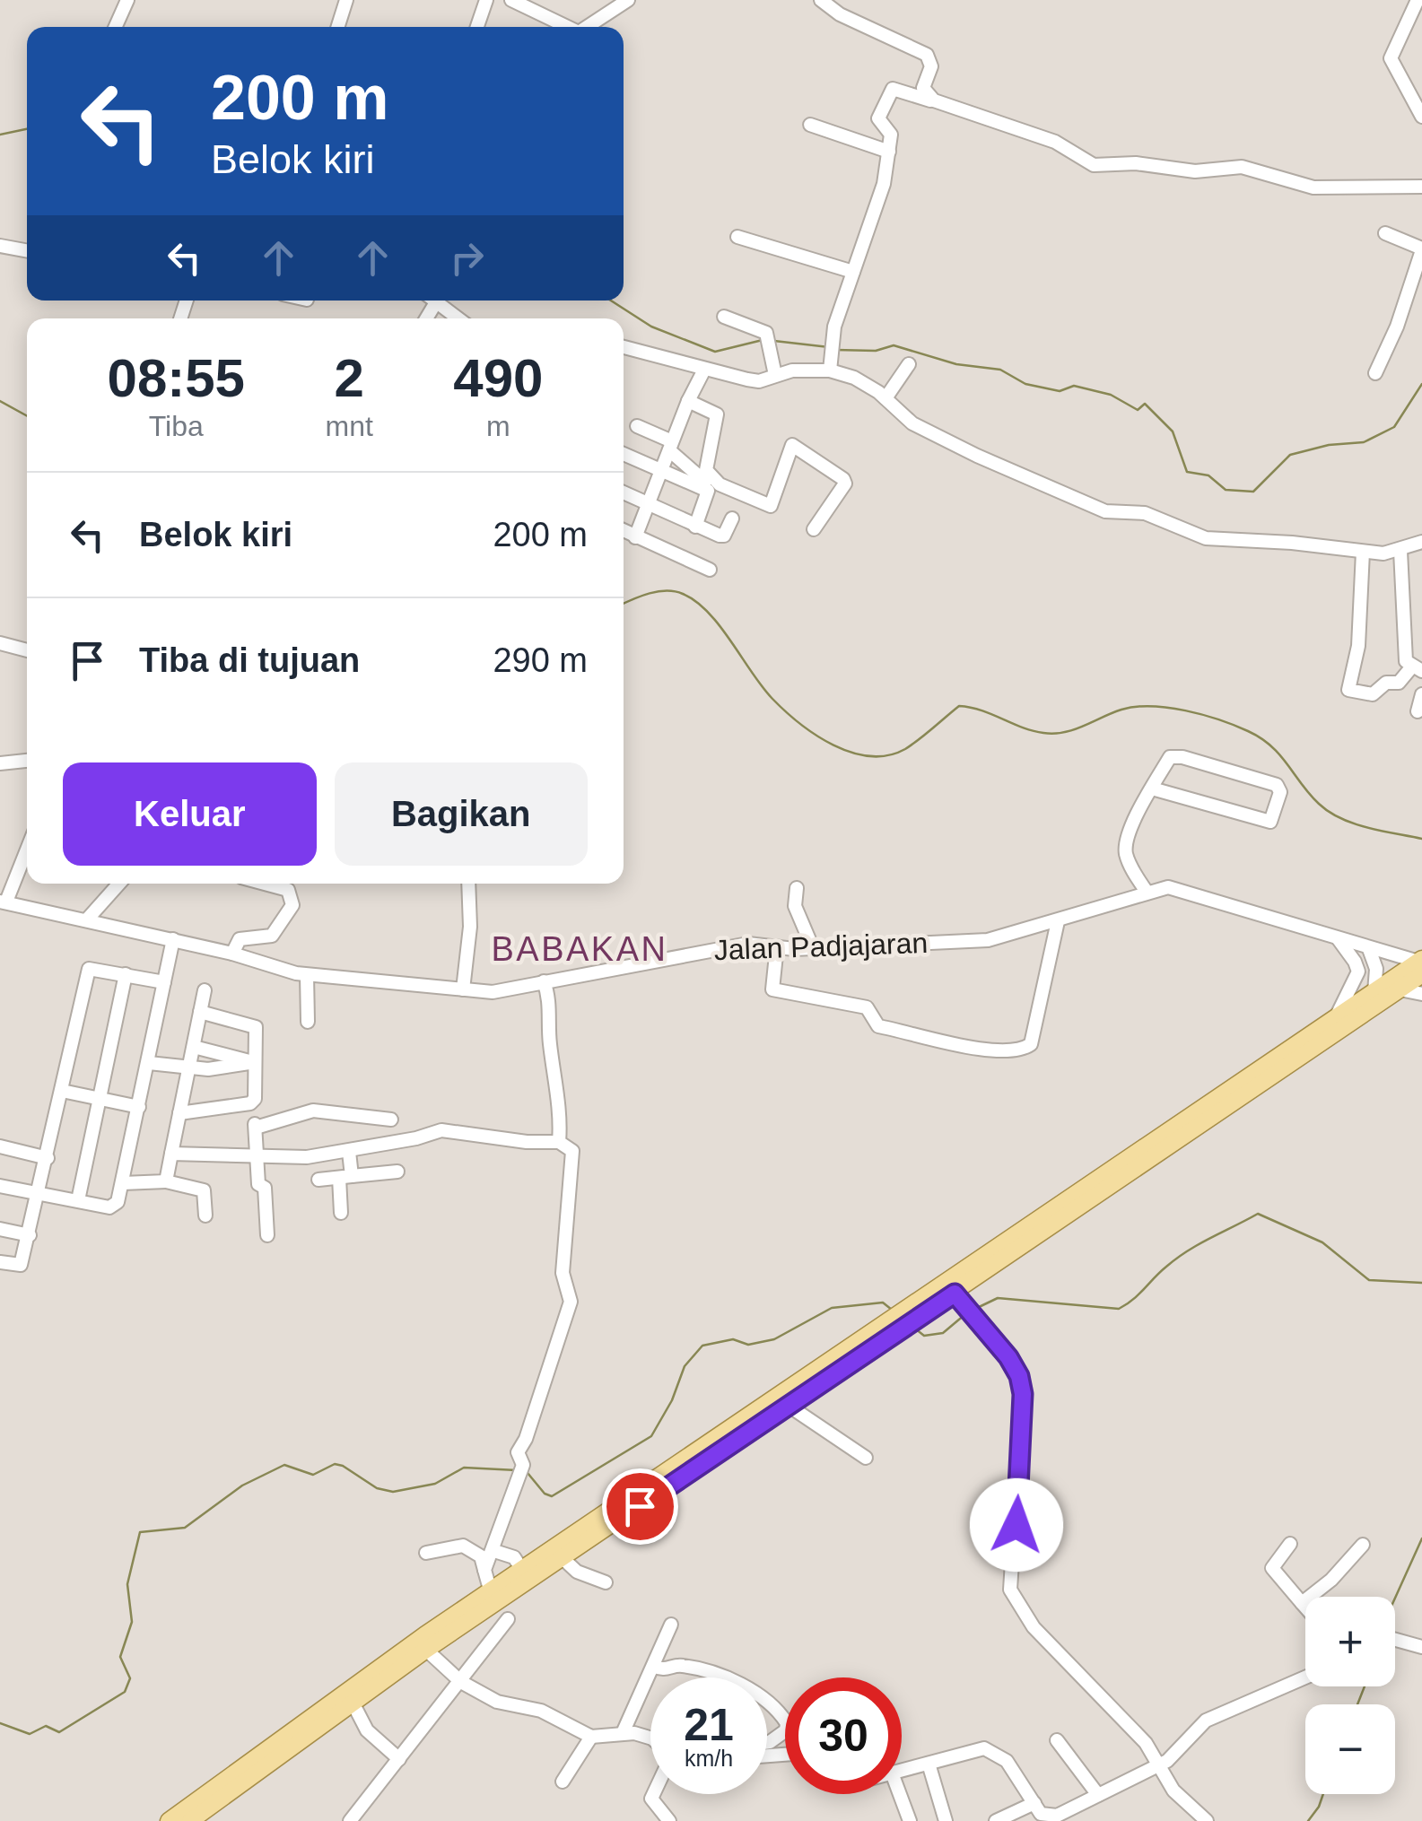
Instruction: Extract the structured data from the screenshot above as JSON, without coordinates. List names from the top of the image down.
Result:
{
  "streets": {
    "street": ["Jalan Padjajaran"]
  },
  "districts": ["BABAKAN"],
  "page": {
    "turn": ["200 m", "Belok kiri"],
    "eta": [
      "08:55",
      "Tiba",
      "2",
      "mnt",
      "490",
      "m"
    ],
    "list": [
      {
        "name": "Belok kiri",
        "value": "200 m"
      },
      {
        "name": "Tiba di tujuan",
        "value": "290 m"
      }
    ],
    "buttons": ["Keluar", "Bagikan"],
    "map_buttons": ["+", "−"],
    "speed": "21 km/h",
    "limit": "30"
  }
}
